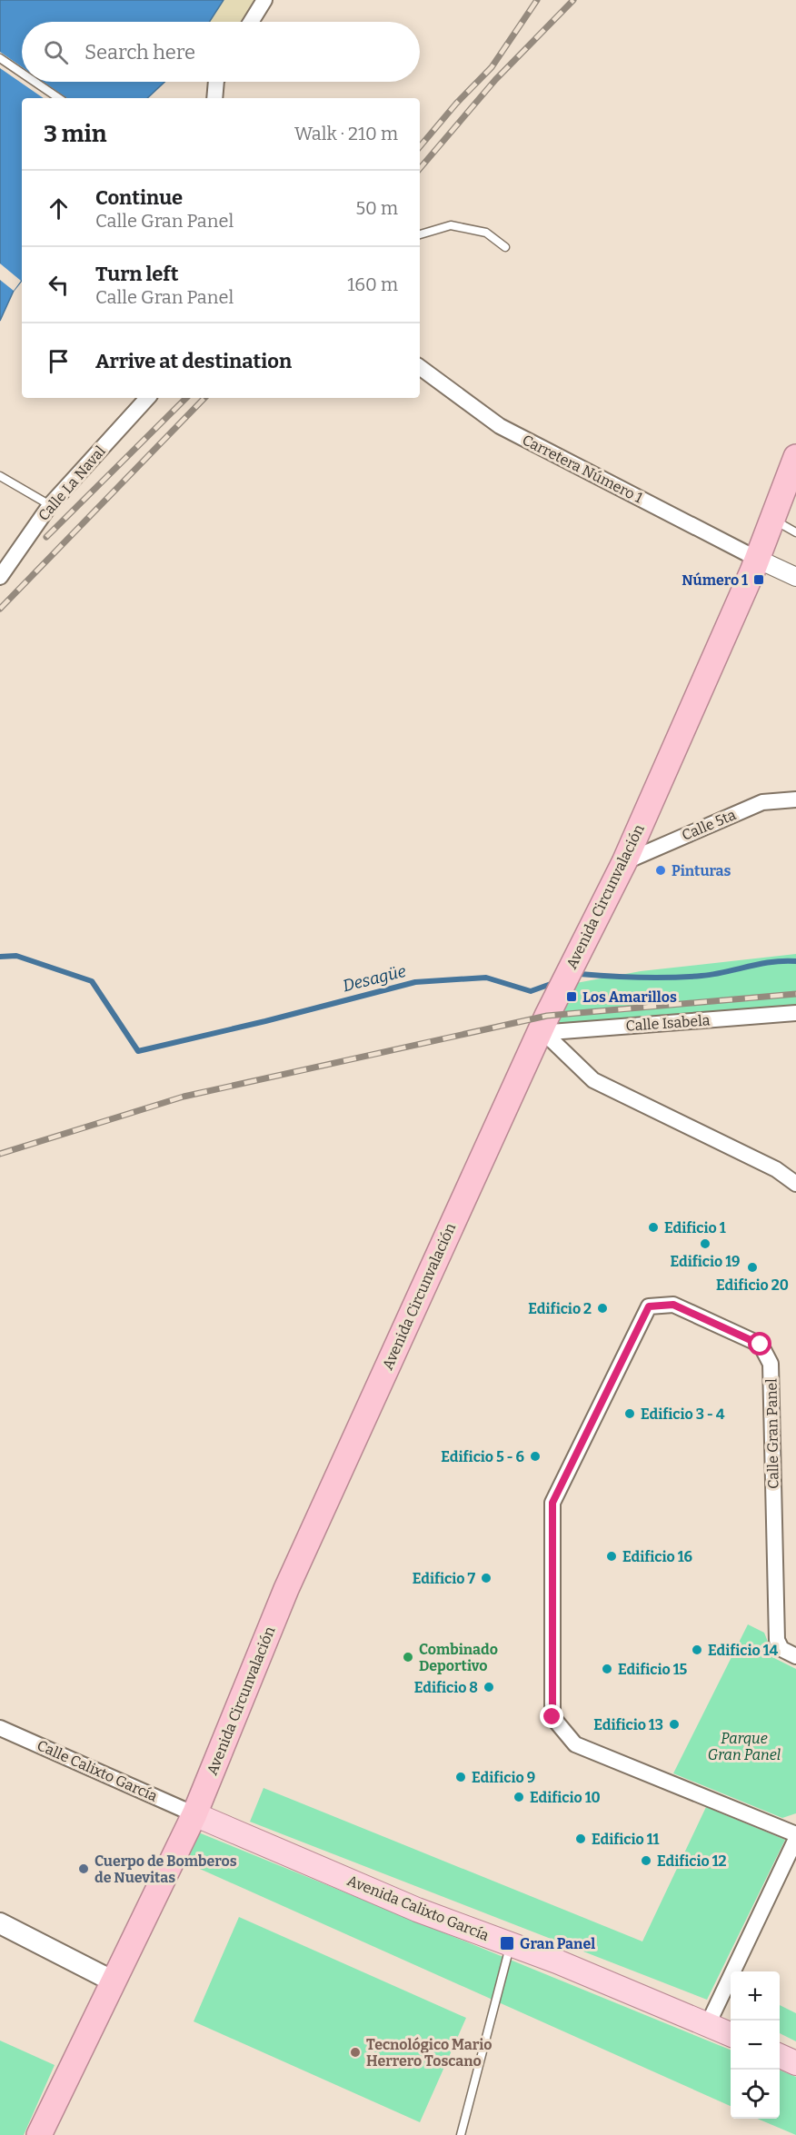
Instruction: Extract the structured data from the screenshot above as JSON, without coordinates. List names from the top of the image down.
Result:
{
  "streets": {
    "highway": ["Avenida Circunvalación"],
    "main road": ["Avenida Calixto García"],
    "street": [
      "Carretera Número 1",
      "Calle La Naval",
      "Calle 5ta",
      "Calle Isabela",
      "Calle Gran Panel",
      "Calle Calixto García"
    ]
  },
  "crossings": [
    ["Carretera Número 1", "Avenida Circunvalación"],
    ["Calle 5ta", "Avenida Circunvalación"],
    ["Avenida Circunvalación", "Calle Isabela"],
    ["Avenida Circunvalación", "Calle Calixto García"],
    ["Avenida Circunvalación", "Avenida Calixto García"],
    ["Calle Calixto García", "Avenida Calixto García"]
  ],
  "water": ["Desagüe"],
  "parks": ["Parque Gran Panel"],
  "places": {
    "transit": ["Número 1", "Los Amarillos", "Gran Panel"],
    "other": [
      "Pinturas",
      "Edificio 1",
      "Edificio 19",
      "Edificio 20",
      "Edificio 2",
      "Edificio 3 - 4",
      "Edificio 5 - 6",
      "Edificio 16",
      "Edificio 7",
      "Edificio 14",
      "Combinado Deportivo",
      "Edificio 15",
      "Edificio 8",
      "Edificio 13",
      "Edificio 9",
      "Edificio 10",
      "Edificio 11",
      "Edificio 12",
      "Cuerpo de Bomberos de Nuevitas",
      "Tecnológico Mario Herrero Toscano"
    ]
  },
  "page": {
    "search": "Search here",
    "heading": ["3 min", "Walk · 210 m"],
    "list": [
      ["Continue", "Calle Gran Panel", "50 m"],
      ["Turn left", "Calle Gran Panel", "160 m"],
      "Arrive at destination"
    ],
    "map_buttons": ["+", "−"]
  }
}
